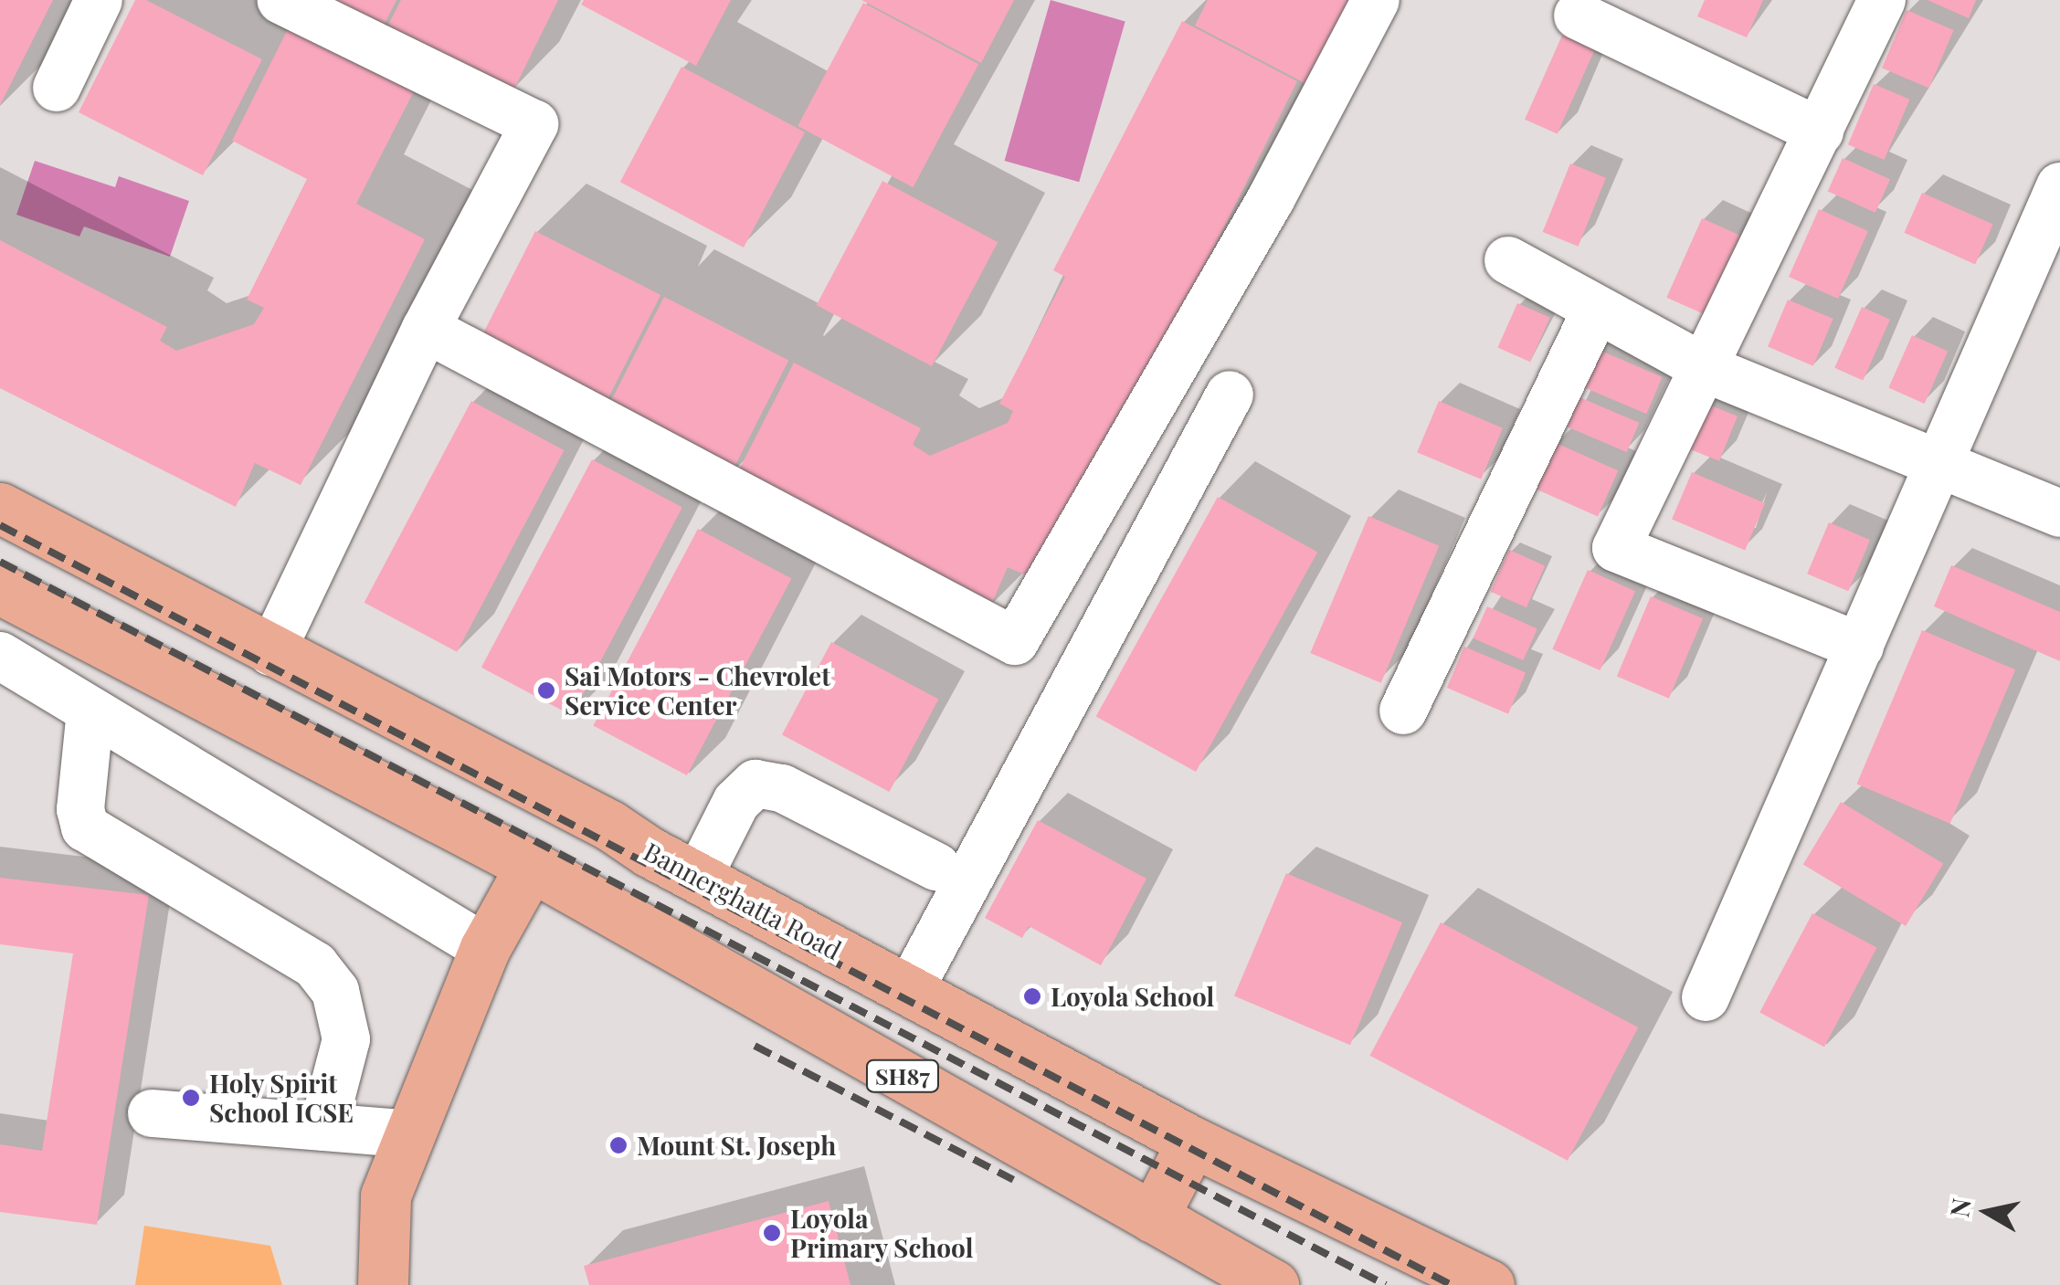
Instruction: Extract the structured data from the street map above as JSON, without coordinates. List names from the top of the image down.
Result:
{
  "streets": {
    "main road": ["Bannerghatta Road", "SH87"]
  },
  "places": [
    "Sai Motors - Chevrolet Service Center",
    "Loyola School",
    "Holy Spirit School ICSE",
    "Mount St. Joseph",
    "Loyola Primary School"
  ],
  "north": "left"
}
